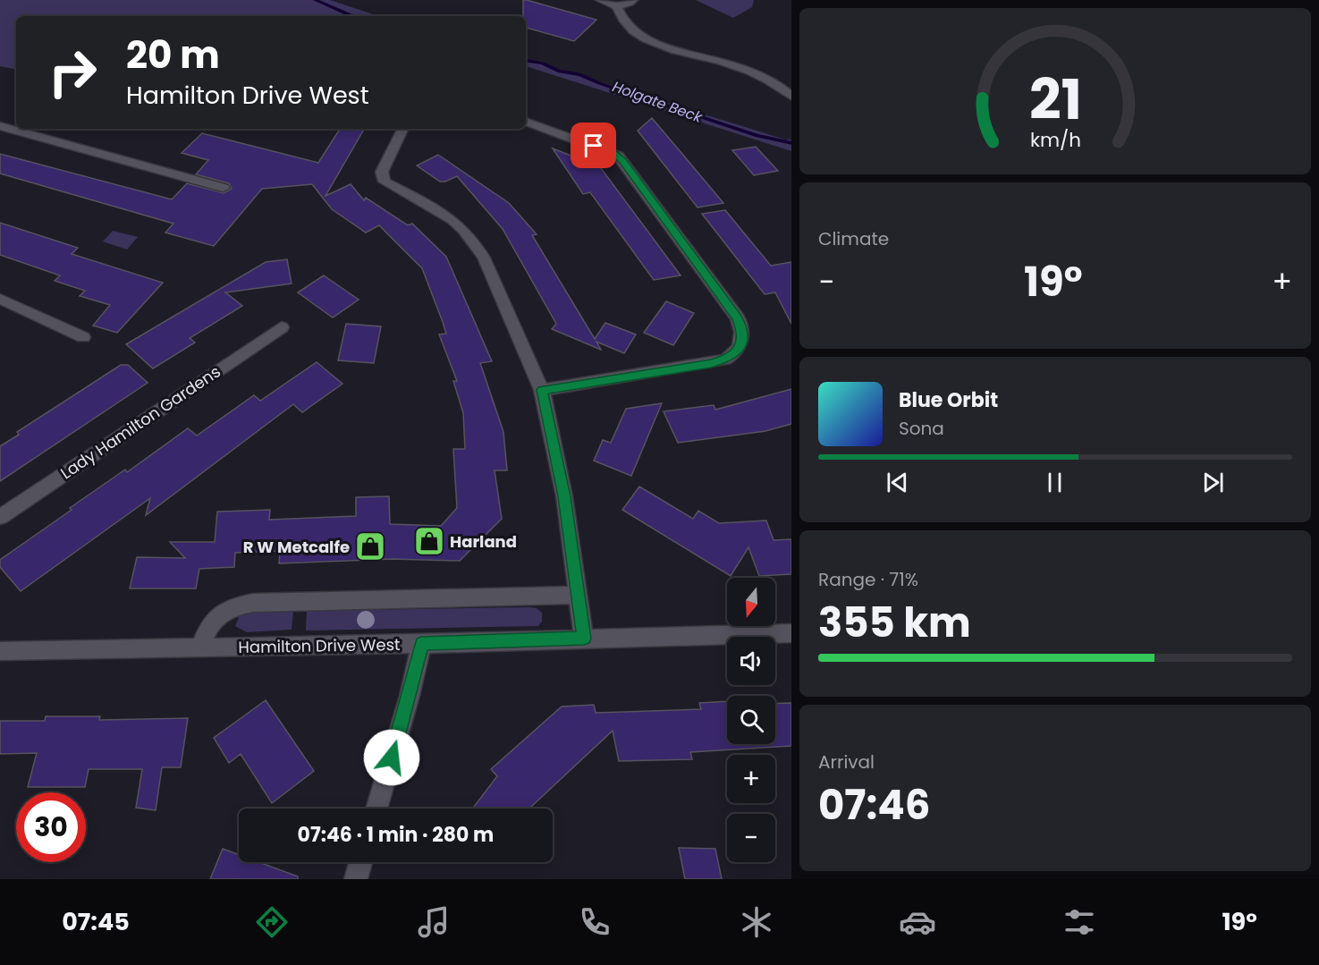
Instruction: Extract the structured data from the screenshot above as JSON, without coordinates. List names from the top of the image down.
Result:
{
  "streets": {
    "street": ["Lady Hamilton Gardens", "Hamilton Drive West"]
  },
  "water": ["Holgate Beck"],
  "places": {
    "shop": ["Harland", "R W Metcalfe"]
  },
  "north": "bottom",
  "page": {
    "turn": ["20 m", "Hamilton Drive West"],
    "tile": [
      "Climate",
      ["Range · 71%", "355 km"],
      ["Arrival", "07:46"]
    ],
    "heat": ["−", "19°", "+"],
    "song": ["Blue Orbit", "Sona"],
    "map_buttons": ["+", "−"],
    "limit": "30",
    "trip": "07:46 · 1 min · 280 m",
    "tabs": ["07:45", "19°"],
    "gauge": ["21", "km/h"]
  }
}
